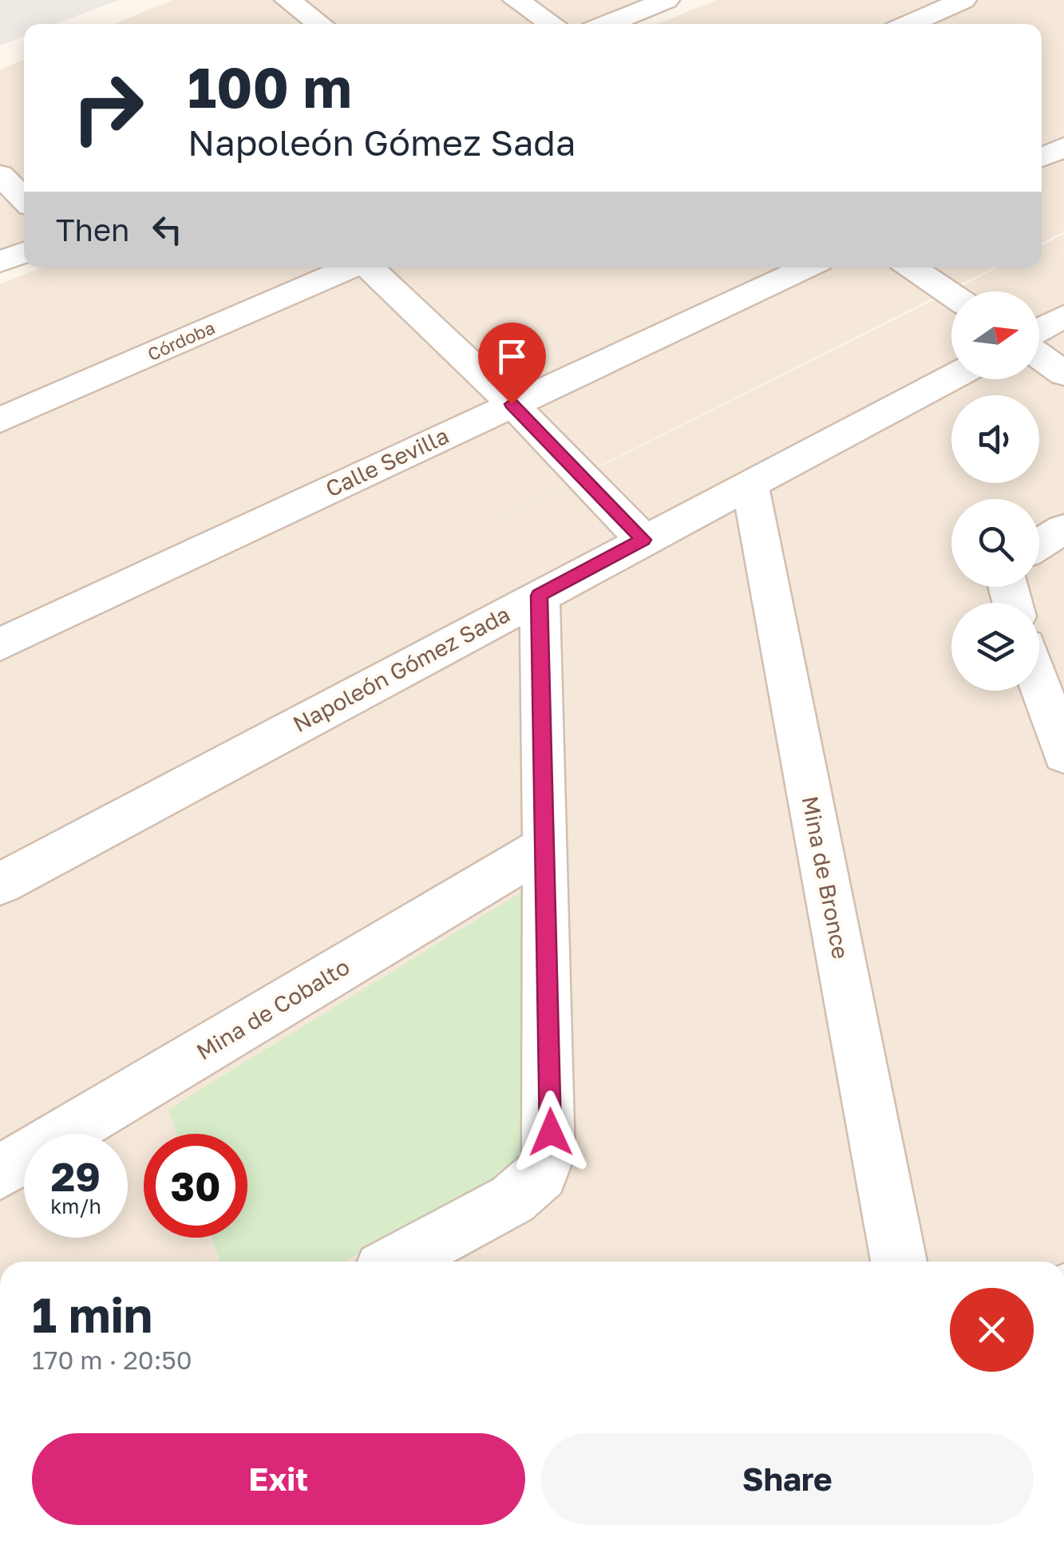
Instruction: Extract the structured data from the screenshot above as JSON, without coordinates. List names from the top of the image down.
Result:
{
  "streets": {
    "street": [
      "Córdoba",
      "Calle Sevilla",
      "Napoleón Gómez Sada",
      "Mina de Bronce",
      "Mina de Cobalto"
    ]
  },
  "crossings": [
    ["Napoleón Gómez Sada", "Mina de Bronce"]
  ],
  "north": "right",
  "page": {
    "turn": ["100 m", "Napoleón Gómez Sada"],
    "then": "Then",
    "speed": "29 km/h",
    "limit": "30",
    "heading": ["1 min", "170 m · 20:50"],
    "buttons": ["Exit", "Share"]
  }
}
